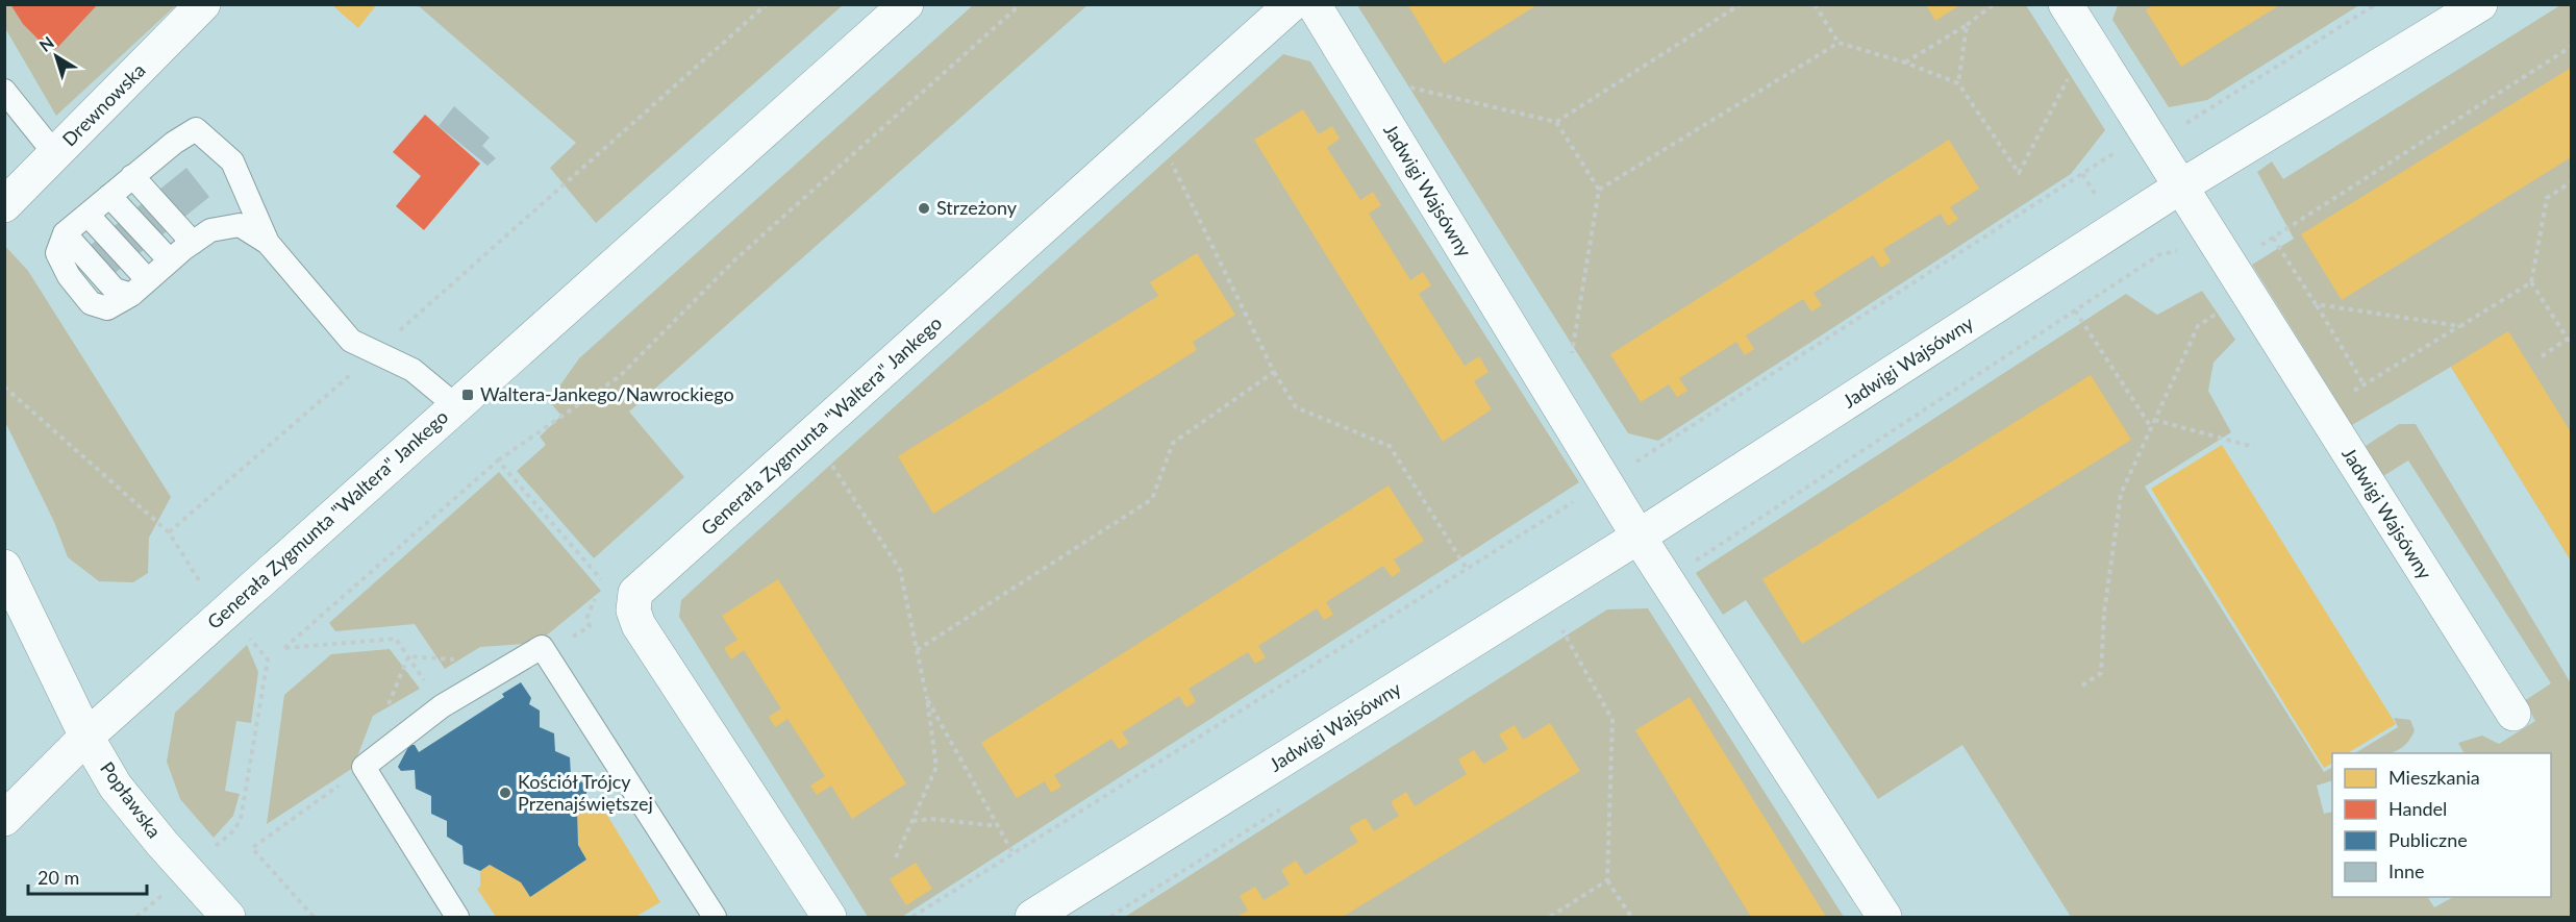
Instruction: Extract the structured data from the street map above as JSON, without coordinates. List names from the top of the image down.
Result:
{
  "streets": {
    "street": [
      "Drewnowska",
      "Jadwigi Wajsówny",
      "Generała Zygmunta \"Waltera\" Jankego",
      "Popławska"
    ]
  },
  "crossings": [
    ["Generała Zygmunta \"Waltera\" Jankego", "Popławska"]
  ],
  "places": {
    "other": ["Strzeżony", "Kościół Trójcy Przenajświętszej"],
    "transit": ["Waltera-Jankego/Nawrockiego"]
  },
  "legend": [
    "Mieszkania",
    "Handel",
    "Publiczne",
    "Inne"
  ],
  "scale_bar": "20 m",
  "north": "top left"
}
